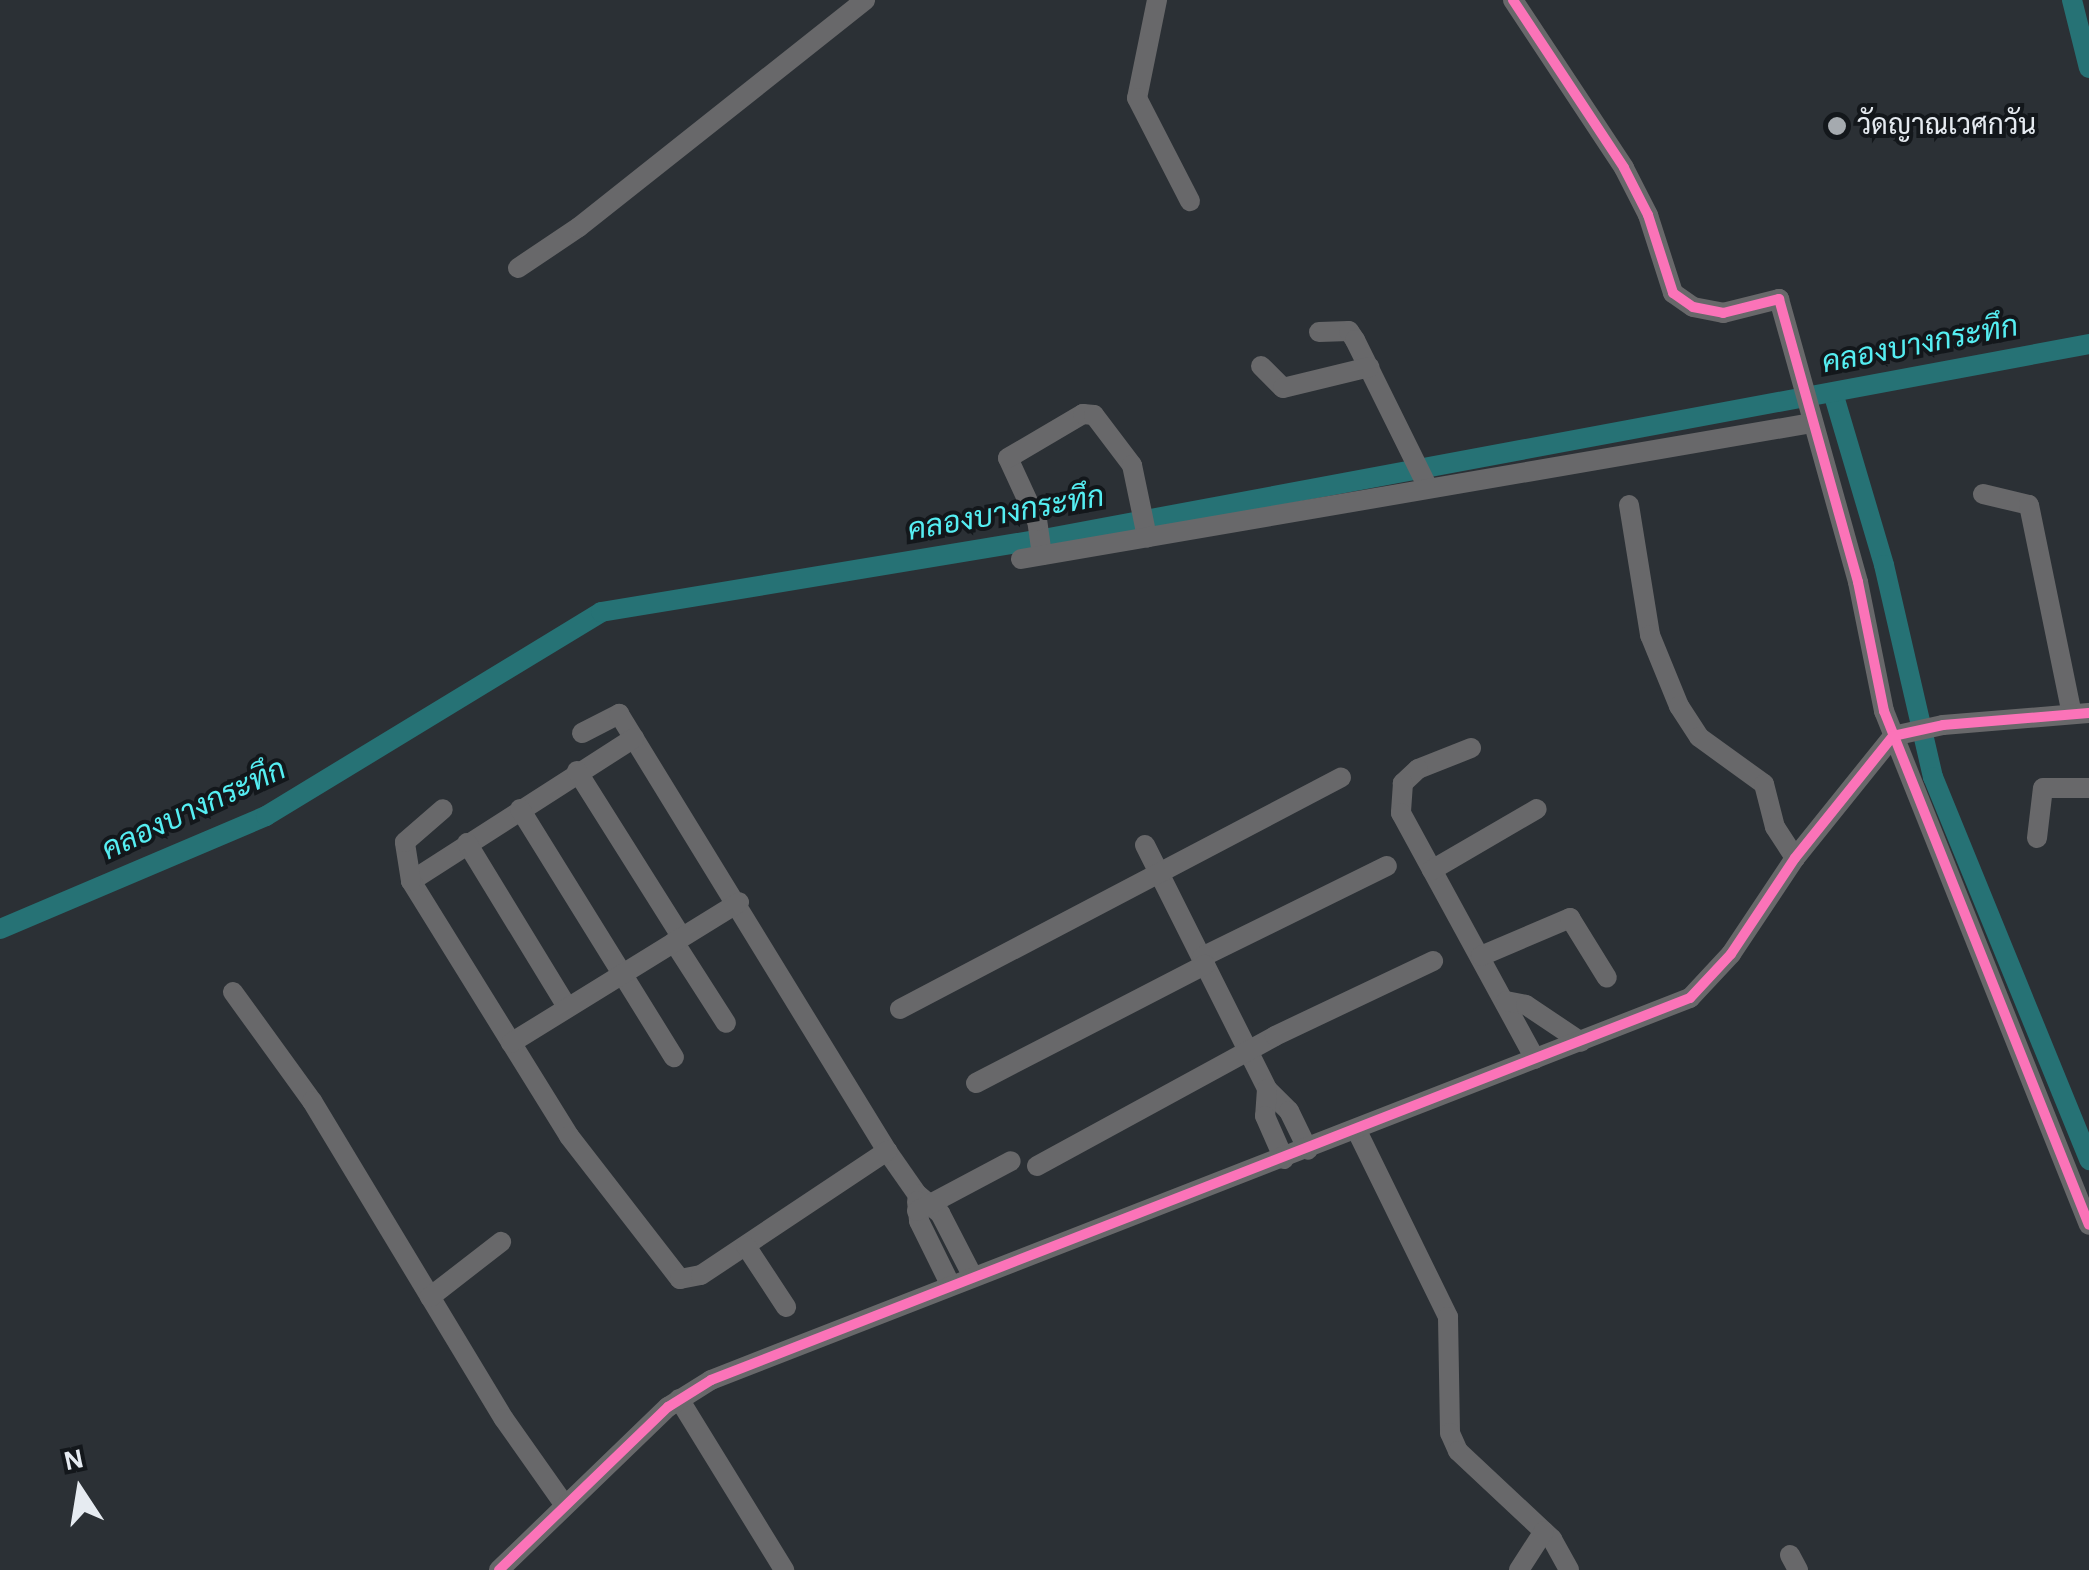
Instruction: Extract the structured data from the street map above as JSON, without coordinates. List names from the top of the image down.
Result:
{
  "water": ["คลองบางกระทึก"],
  "places": ["วัดญาณเวศกวัน"],
  "north": "top"
}
